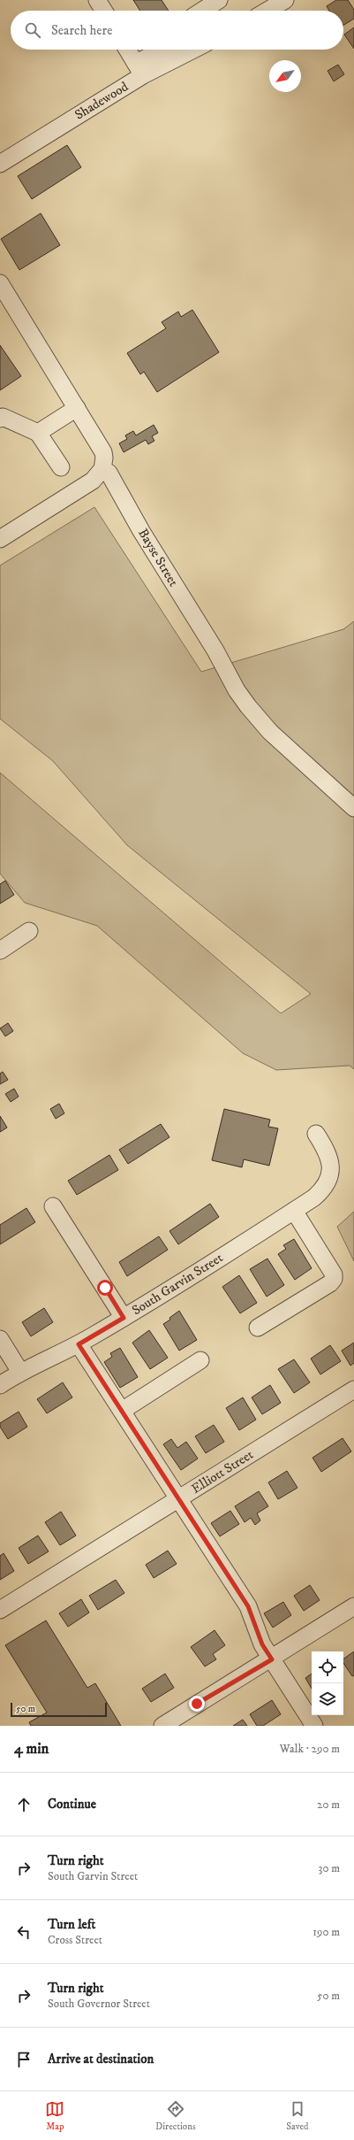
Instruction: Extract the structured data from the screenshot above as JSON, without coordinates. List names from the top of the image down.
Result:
{
  "streets": {
    "street": [
      "Shadewood",
      "Bayse Street",
      "South Garvin Street",
      "Elliott Street"
    ]
  },
  "scale_bar": "50 m",
  "north": "bottom left",
  "page": {
    "search": "Search here",
    "scale": "50 m",
    "heading": ["4 min", "Walk · 290 m"],
    "list": [
      ["Continue", "20 m"],
      ["Turn right", "South Garvin Street", "30 m"],
      ["Turn left", "Cross Street", "190 m"],
      ["Turn right", "South Governor Street", "50 m"],
      "Arrive at destination"
    ],
    "nav": ["Map", "Directions", "Saved"]
  }
}
